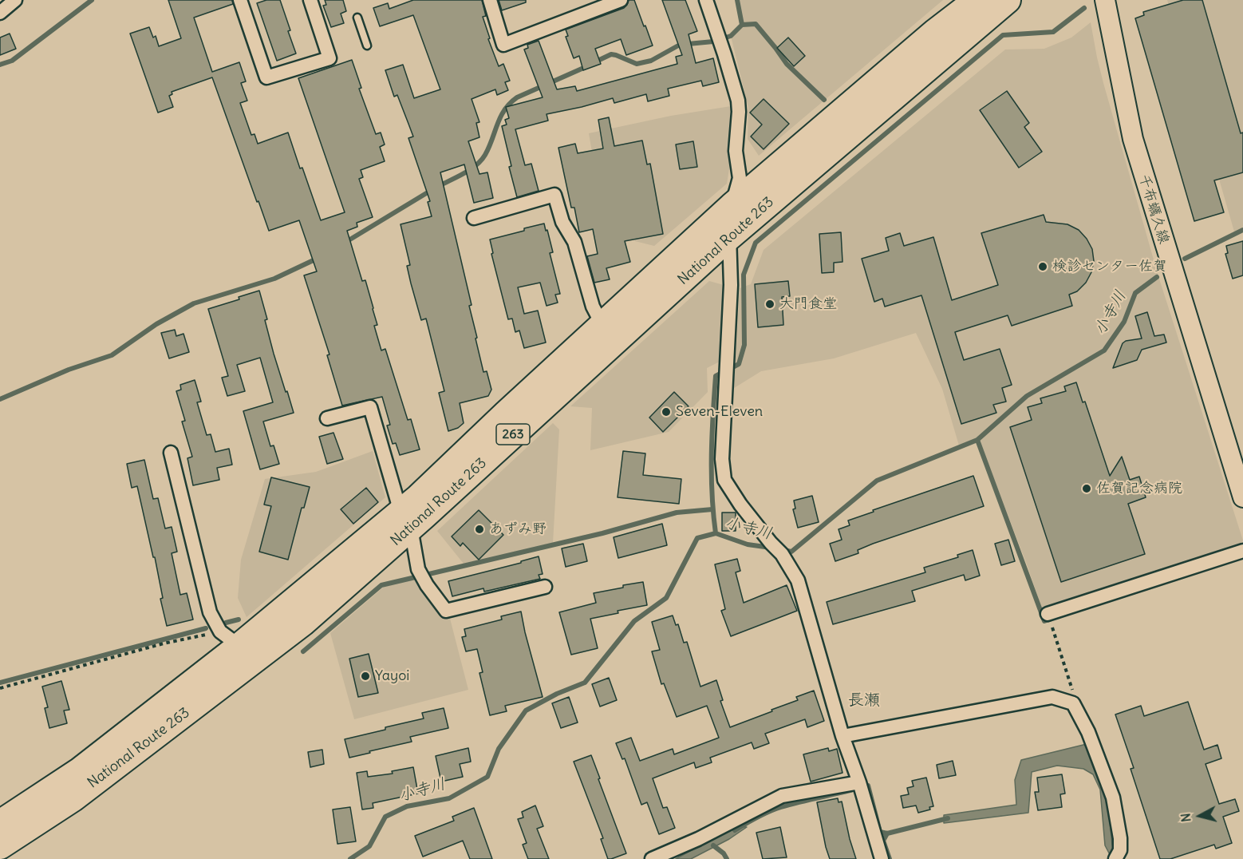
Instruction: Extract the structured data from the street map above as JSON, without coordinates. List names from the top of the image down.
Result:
{
  "streets": {
    "highway": ["National Route 263", "263"],
    "street": ["千布蠣久線"]
  },
  "districts": ["長瀬"],
  "water": ["小寺川"],
  "places": [
    "検診センター佐賀",
    "大門食堂",
    "Seven-Eleven",
    "佐賀記念病院",
    "あずみ野",
    "Yayoi"
  ],
  "north": "left"
}
